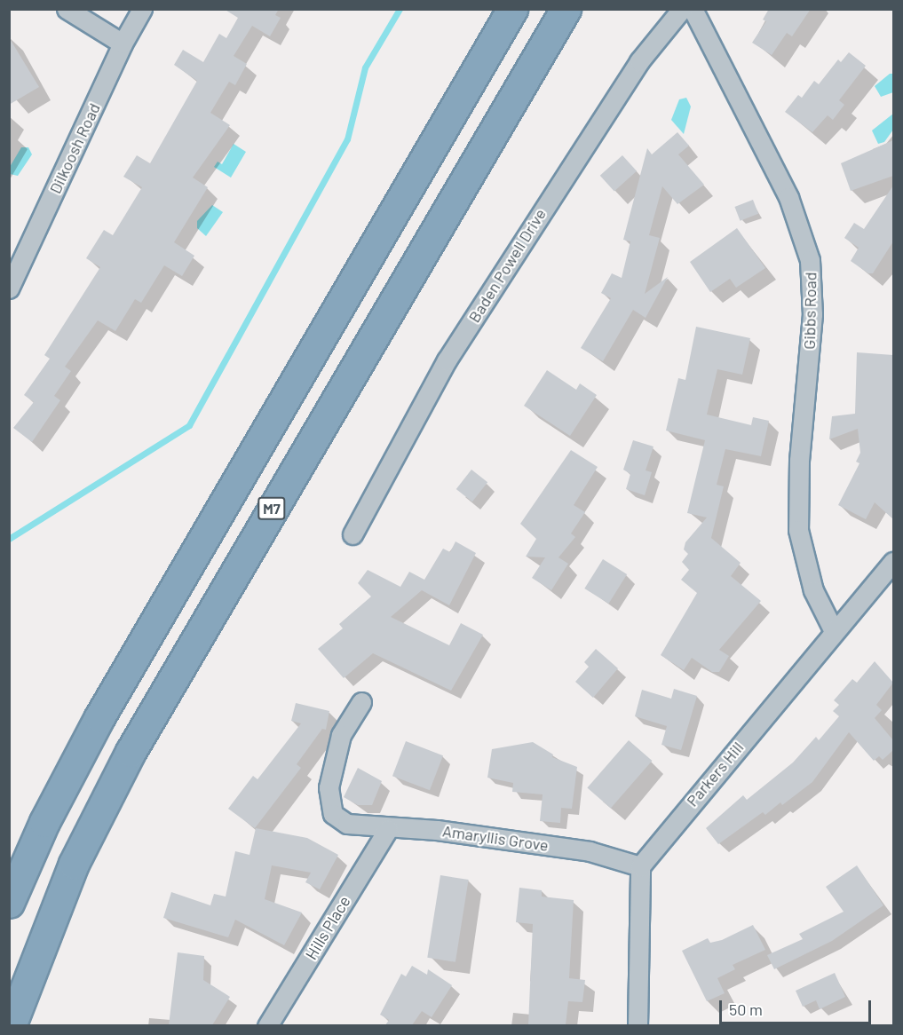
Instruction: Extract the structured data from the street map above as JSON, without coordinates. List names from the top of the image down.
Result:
{
  "streets": {
    "highway": ["M7"],
    "street": [
      "Dilkoosh Road",
      "Baden Powell Drive",
      "Gibbs Road",
      "Parkers Hill",
      "Amaryllis Grove",
      "Hills Place"
    ]
  },
  "crossings": [
    ["Gibbs Road", "Parkers Hill"],
    ["Parkers Hill", "Amaryllis Grove"],
    ["Amaryllis Grove", "Hills Place"]
  ],
  "scale_bar": "50 m"
}
